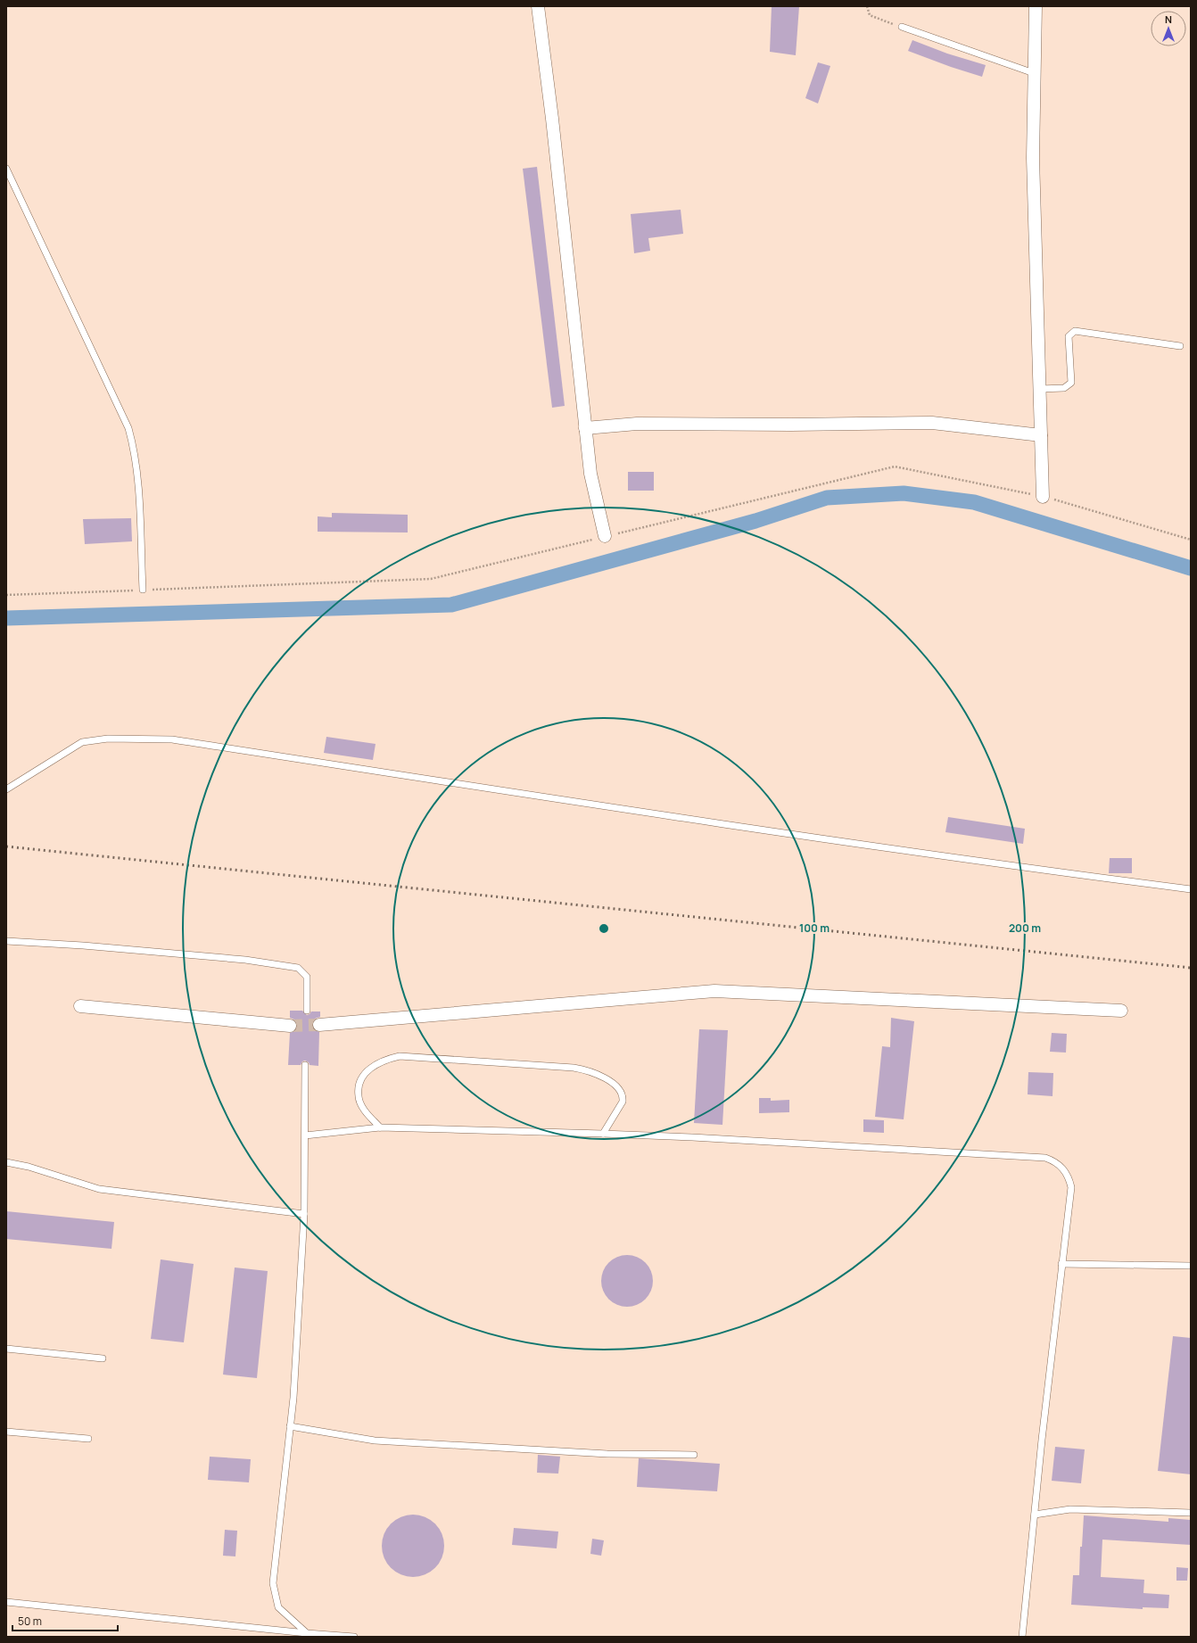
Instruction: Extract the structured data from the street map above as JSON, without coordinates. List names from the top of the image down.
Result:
{
  "scale_bar": "50 m",
  "north": "top",
  "rings": ["100 m", "200 m"]
}
